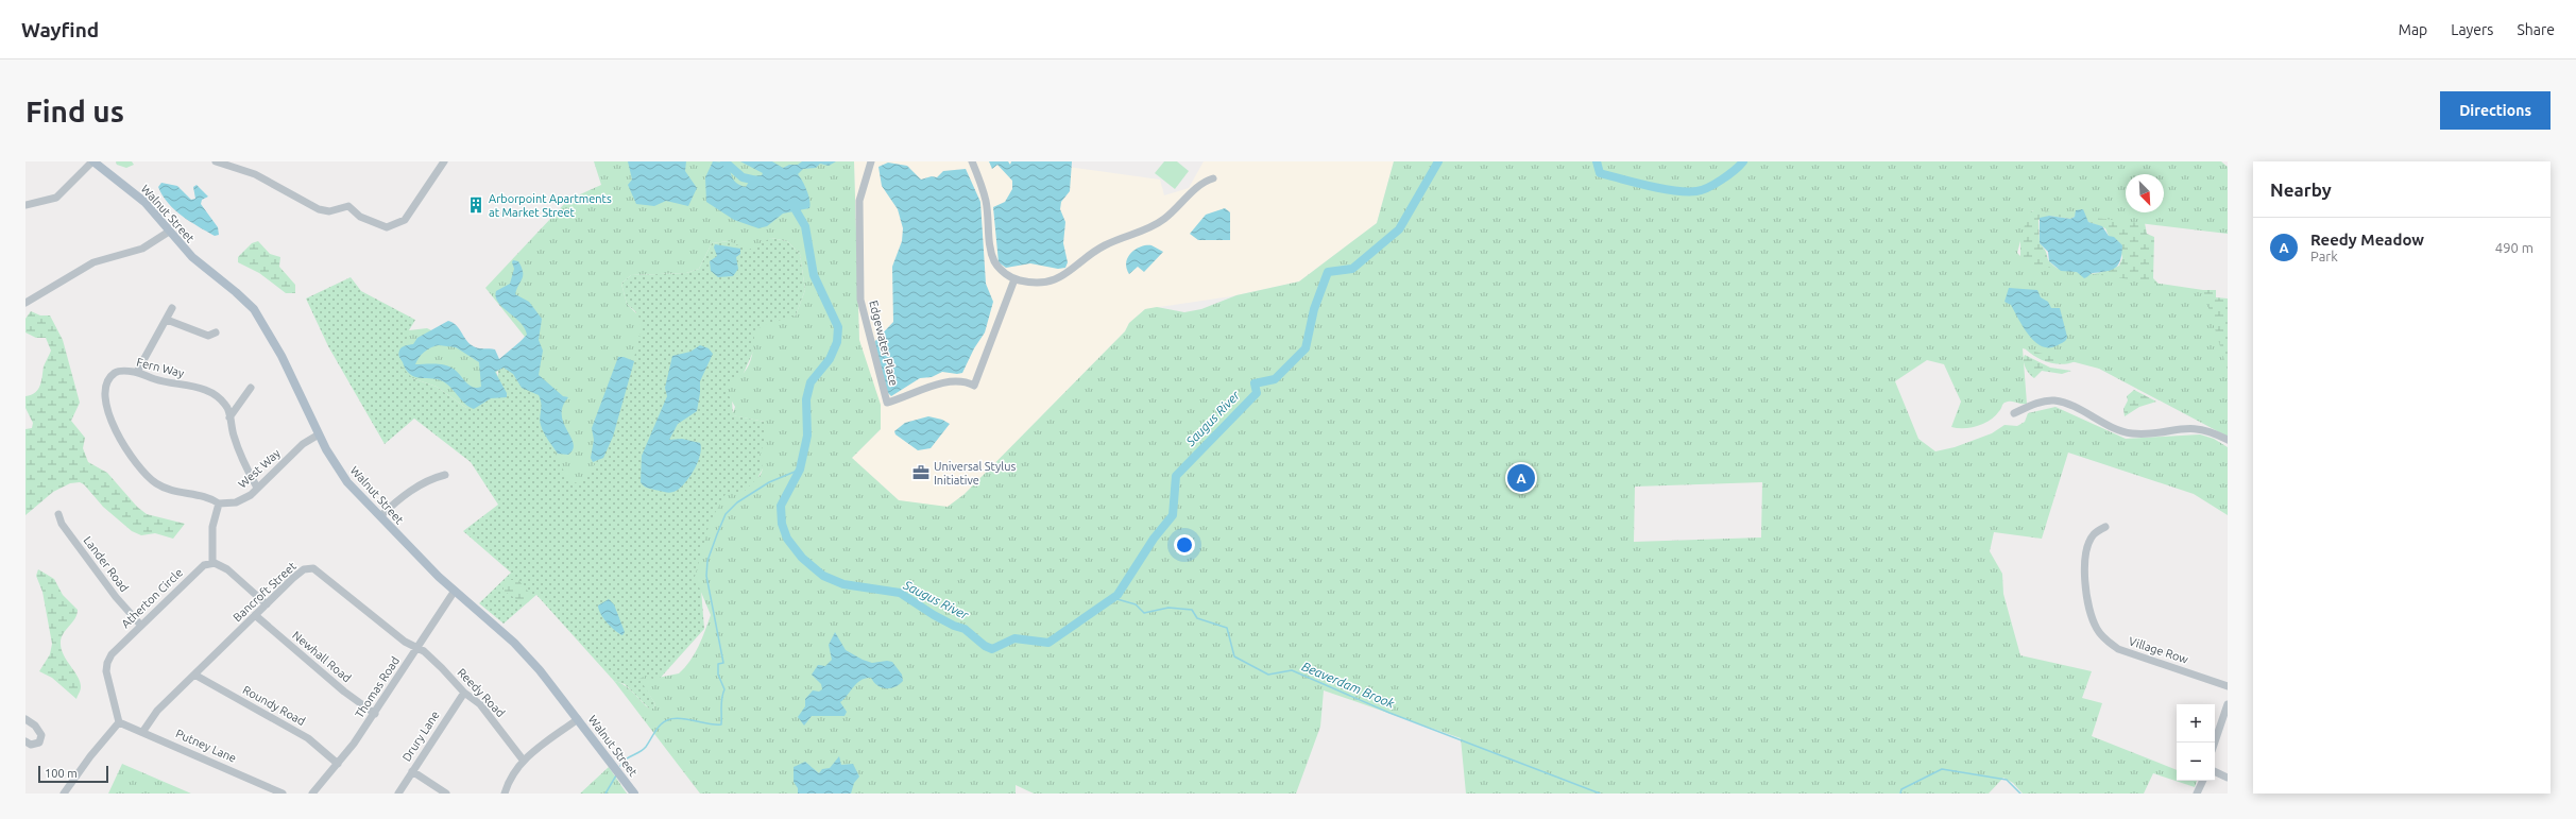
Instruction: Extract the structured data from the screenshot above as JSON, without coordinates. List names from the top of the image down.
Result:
{
  "streets": {
    "main road": ["Walnut Street"],
    "street": [
      "Edgewater Place",
      "Fern Way",
      "West Way",
      "Lander Road",
      "Bancroft Street",
      "Atherton Circle",
      "Village Row",
      "Newhall Road",
      "Thomas Road",
      "Reedy Road",
      "Roundy Road",
      "Drury Lane",
      "Putney Lane"
    ]
  },
  "crossings": [
    ["Walnut Street", "West Way"],
    ["Walnut Street", "Thomas Road"],
    ["Fern Way", "West Way"],
    ["Lander Road", "Atherton Circle"],
    ["Bancroft Street", "Newhall Road"],
    ["Bancroft Street", "Thomas Road"],
    ["Bancroft Street", "Reedy Road"],
    ["Bancroft Street", "Roundy Road"],
    ["Bancroft Street", "Putney Lane"],
    ["Atherton Circle", "Putney Lane"],
    ["Newhall Road", "Thomas Road"],
    ["Thomas Road", "Reedy Road"],
    ["Thomas Road", "Roundy Road"],
    ["Reedy Road", "Drury Lane"]
  ],
  "water": ["Saugus River", "Beaverdam Brook"],
  "places": {
    "building": ["Arborpoint Apartments at Market Street"],
    "office": ["Universal Stylus Initiative"]
  },
  "scale_bar": "100 m",
  "north": "bottom right",
  "page": {
    "header": "Wayfind",
    "nav": ["Map", "Layers", "Share"],
    "buttons": "Directions",
    "title": "Find us",
    "heading": "Nearby",
    "list": [
      {
        "mark": "A",
        "name": "Reedy Meadow",
        "note": "Park",
        "value": "490 m"
      }
    ],
    "pins": "A",
    "map_buttons": ["+", "−"],
    "scale": "100 m"
  }
}
